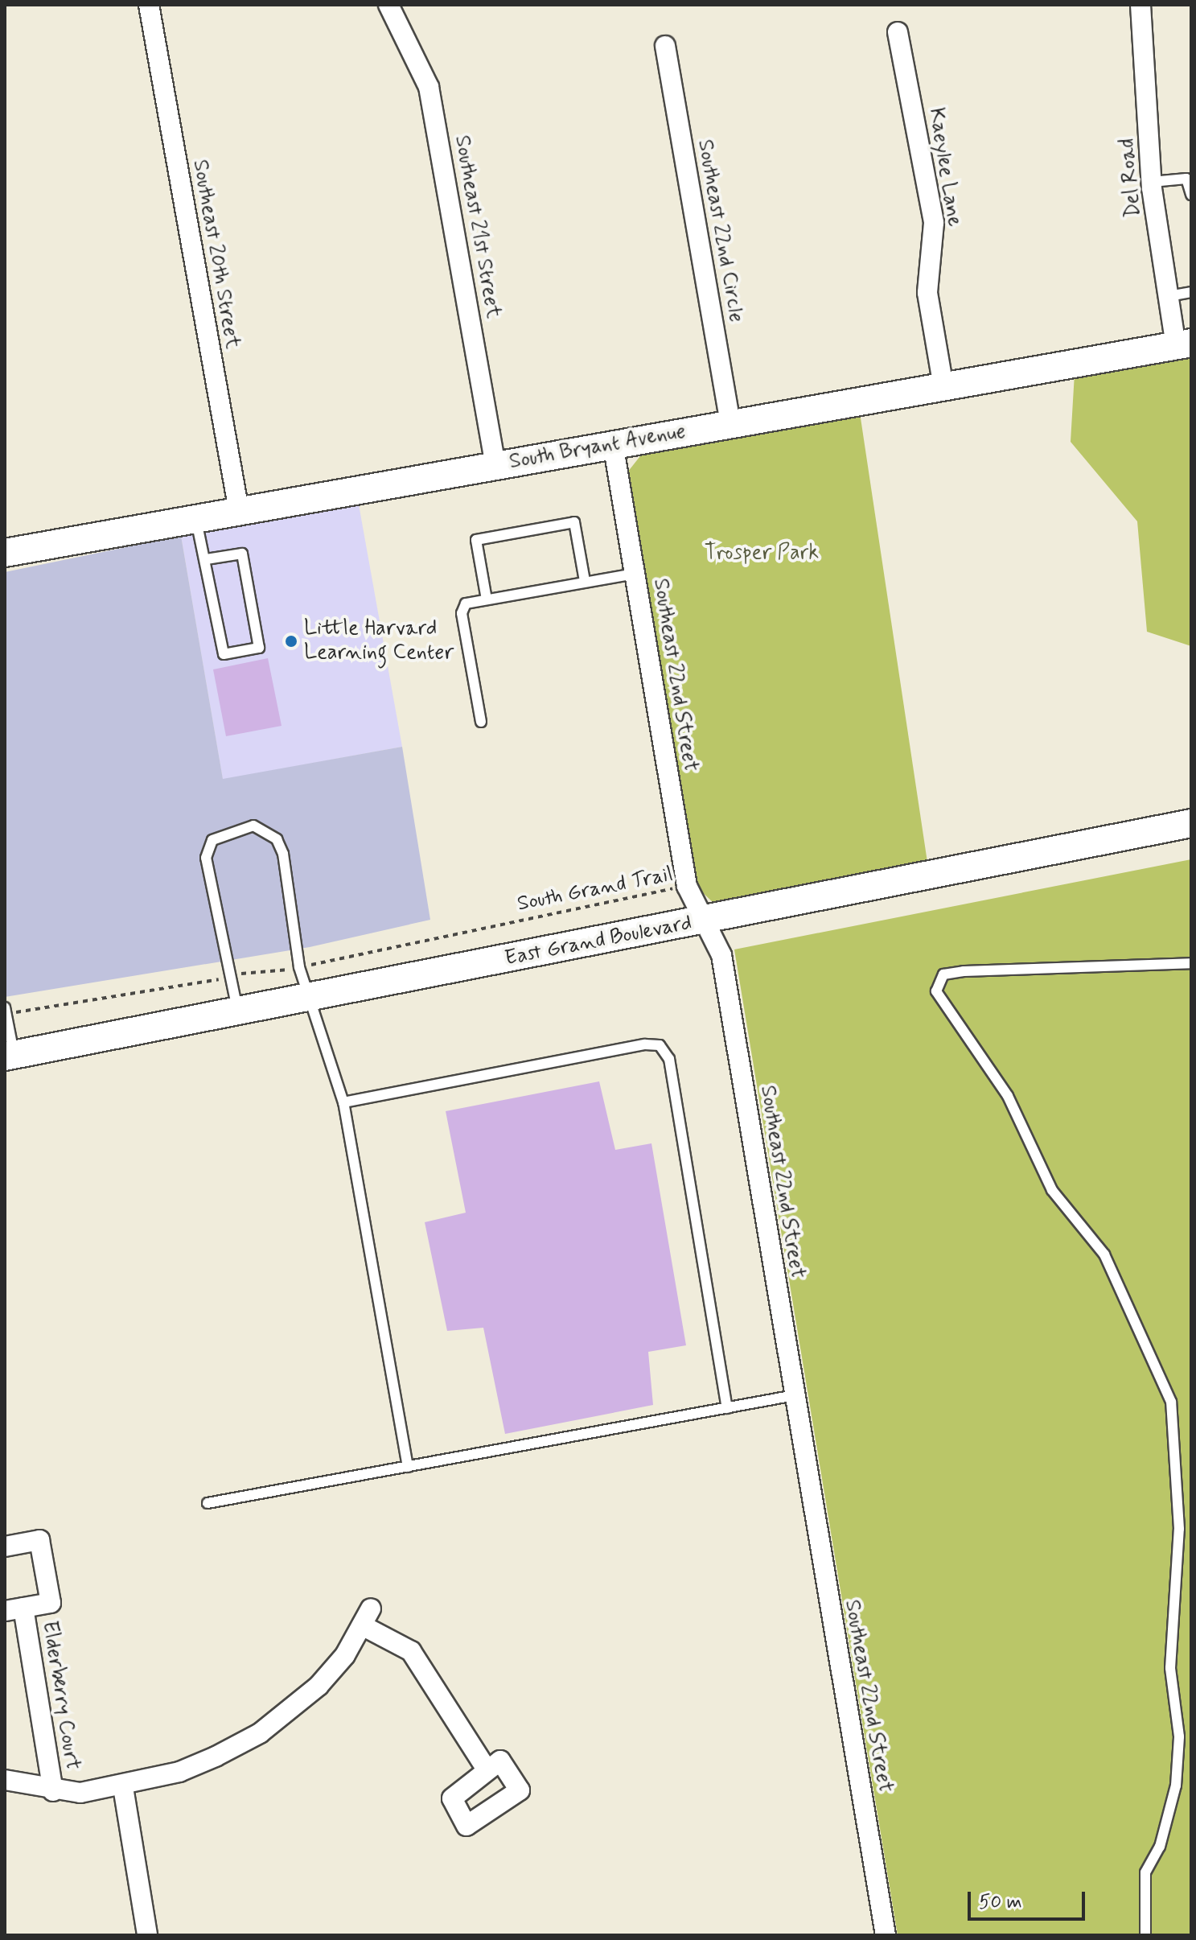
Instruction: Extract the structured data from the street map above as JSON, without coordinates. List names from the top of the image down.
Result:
{
  "streets": {
    "street": [
      "Kaeylee Lane",
      "Del Road",
      "Southeast 21st Street",
      "Southeast 22nd Circle",
      "Southeast 20th Street",
      "South Bryant Avenue",
      "Southeast 22nd Street",
      "East Grand Boulevard",
      "Elderberry Court"
    ],
    "path": ["South Grand Trail"]
  },
  "crossings": [
    ["Kaeylee Lane", "South Bryant Avenue"],
    ["Del Road", "South Bryant Avenue"],
    ["Southeast 21st Street", "South Bryant Avenue"],
    ["Southeast 22nd Circle", "South Bryant Avenue"],
    ["Southeast 20th Street", "South Bryant Avenue"],
    ["South Bryant Avenue", "Southeast 22nd Street"],
    ["Southeast 22nd Street", "South Grand Trail"],
    ["Southeast 22nd Street", "East Grand Boulevard"]
  ],
  "parks": ["Trosper Park"],
  "places": ["Little Harvard Learning Center"],
  "scale_bar": "50 m"
}
